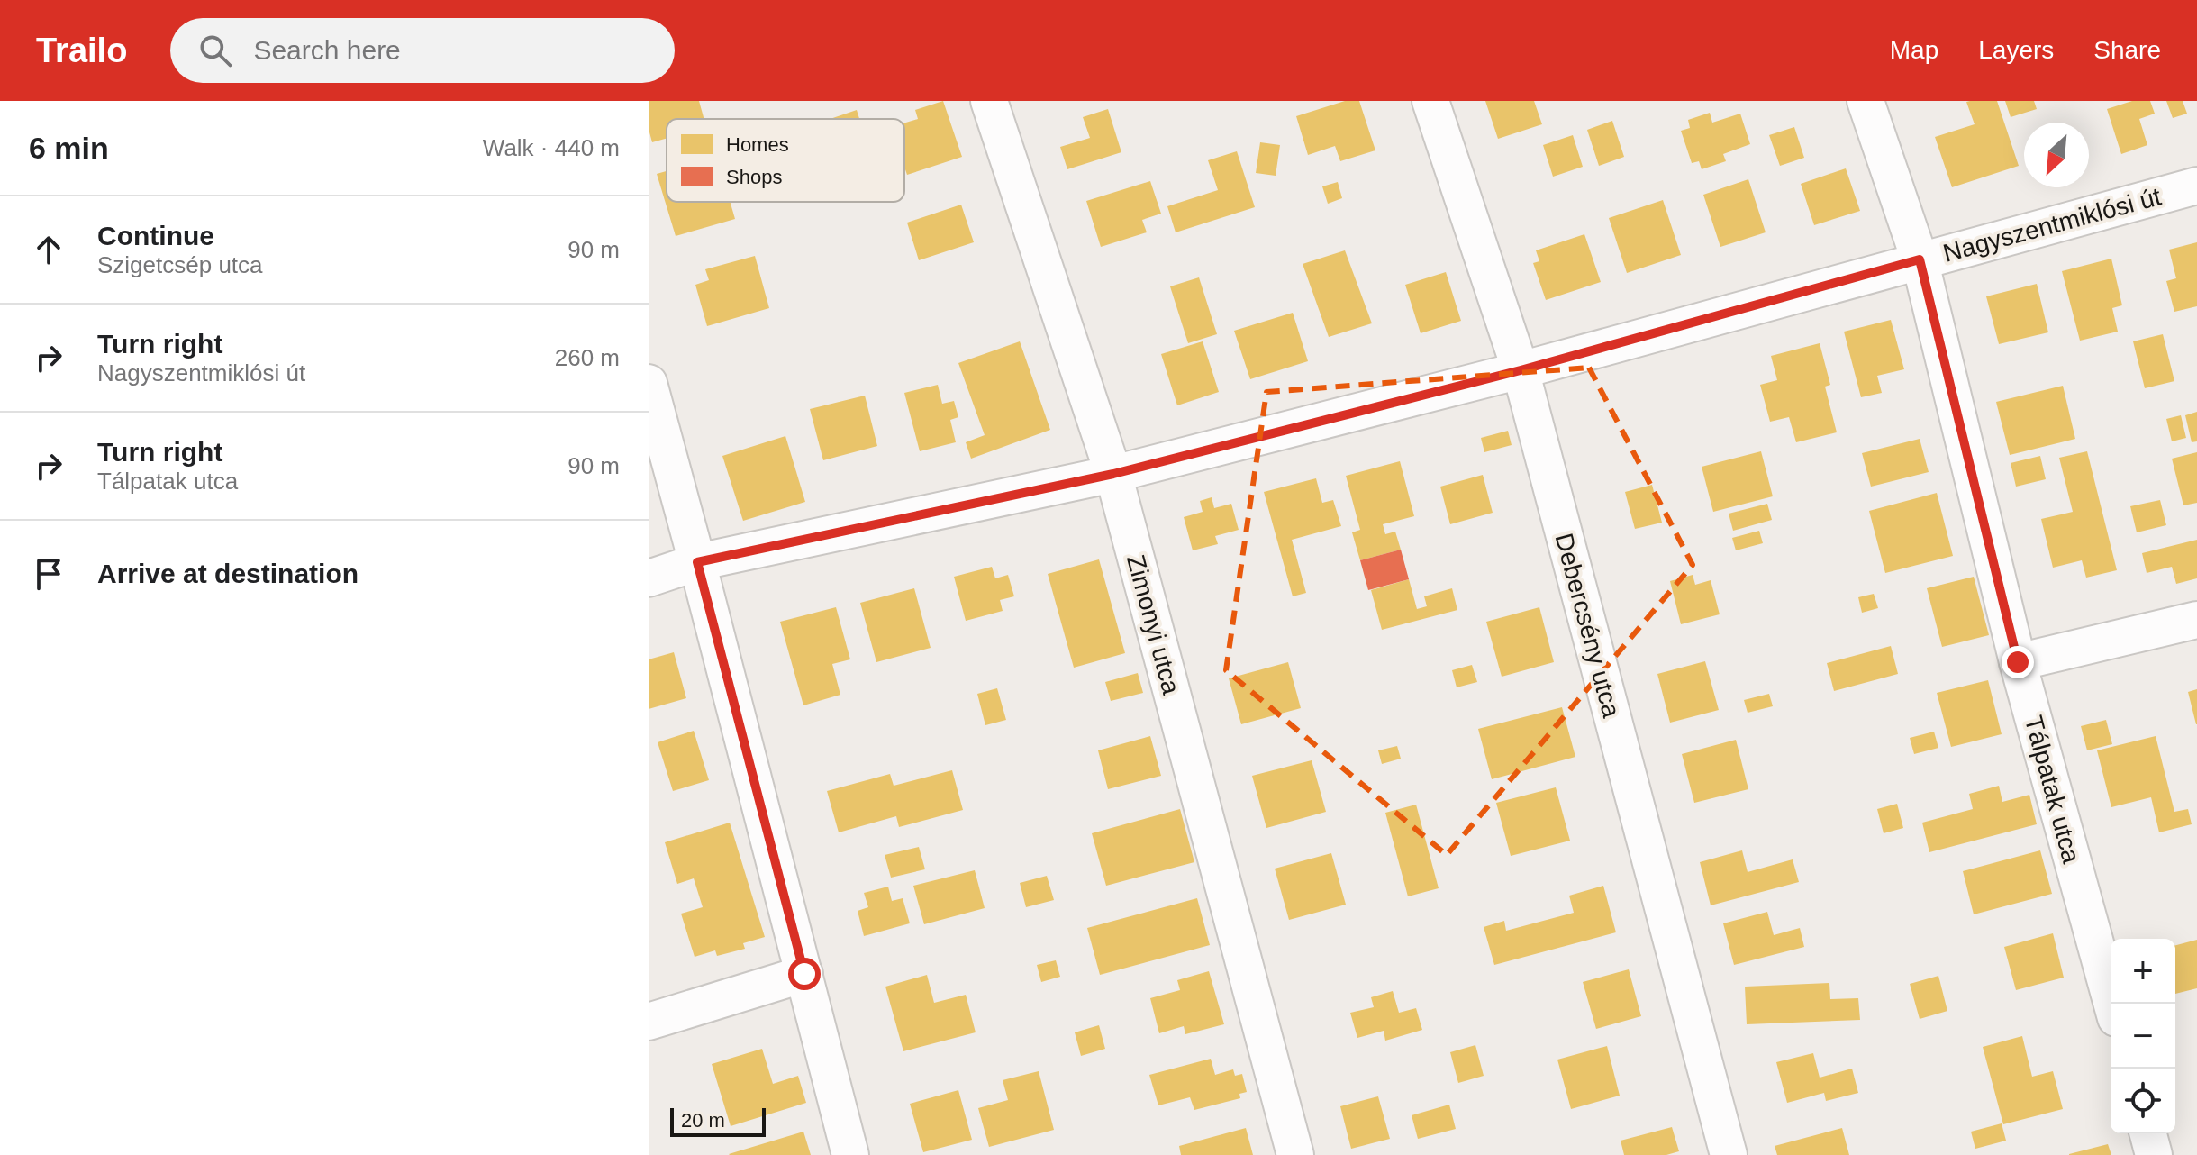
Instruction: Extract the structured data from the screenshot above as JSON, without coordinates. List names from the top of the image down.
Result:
{
  "streets": {
    "street": [
      "Nagyszentmiklósi út",
      "Zimonyi utca",
      "Debercsény utca",
      "Tálpatak utca"
    ]
  },
  "crossings": [
    ["Nagyszentmiklósi út", "Zimonyi utca"],
    ["Nagyszentmiklósi út", "Debercsény utca"],
    ["Nagyszentmiklósi út", "Tálpatak utca"]
  ],
  "legend": ["Homes", "Shops"],
  "scale_bar": "20 m",
  "north": "bottom left",
  "page": {
    "header": "Trailo",
    "search": "Search here",
    "nav": ["Map", "Layers", "Share"],
    "heading": ["6 min", "Walk · 440 m"],
    "list": [
      ["Continue", "Szigetcsép utca", "90 m"],
      ["Turn right", "Nagyszentmiklósi út", "260 m"],
      ["Turn right", "Tálpatak utca", "90 m"],
      "Arrive at destination"
    ],
    "map_buttons": ["+", "−"],
    "scale": "20 m"
  }
}
